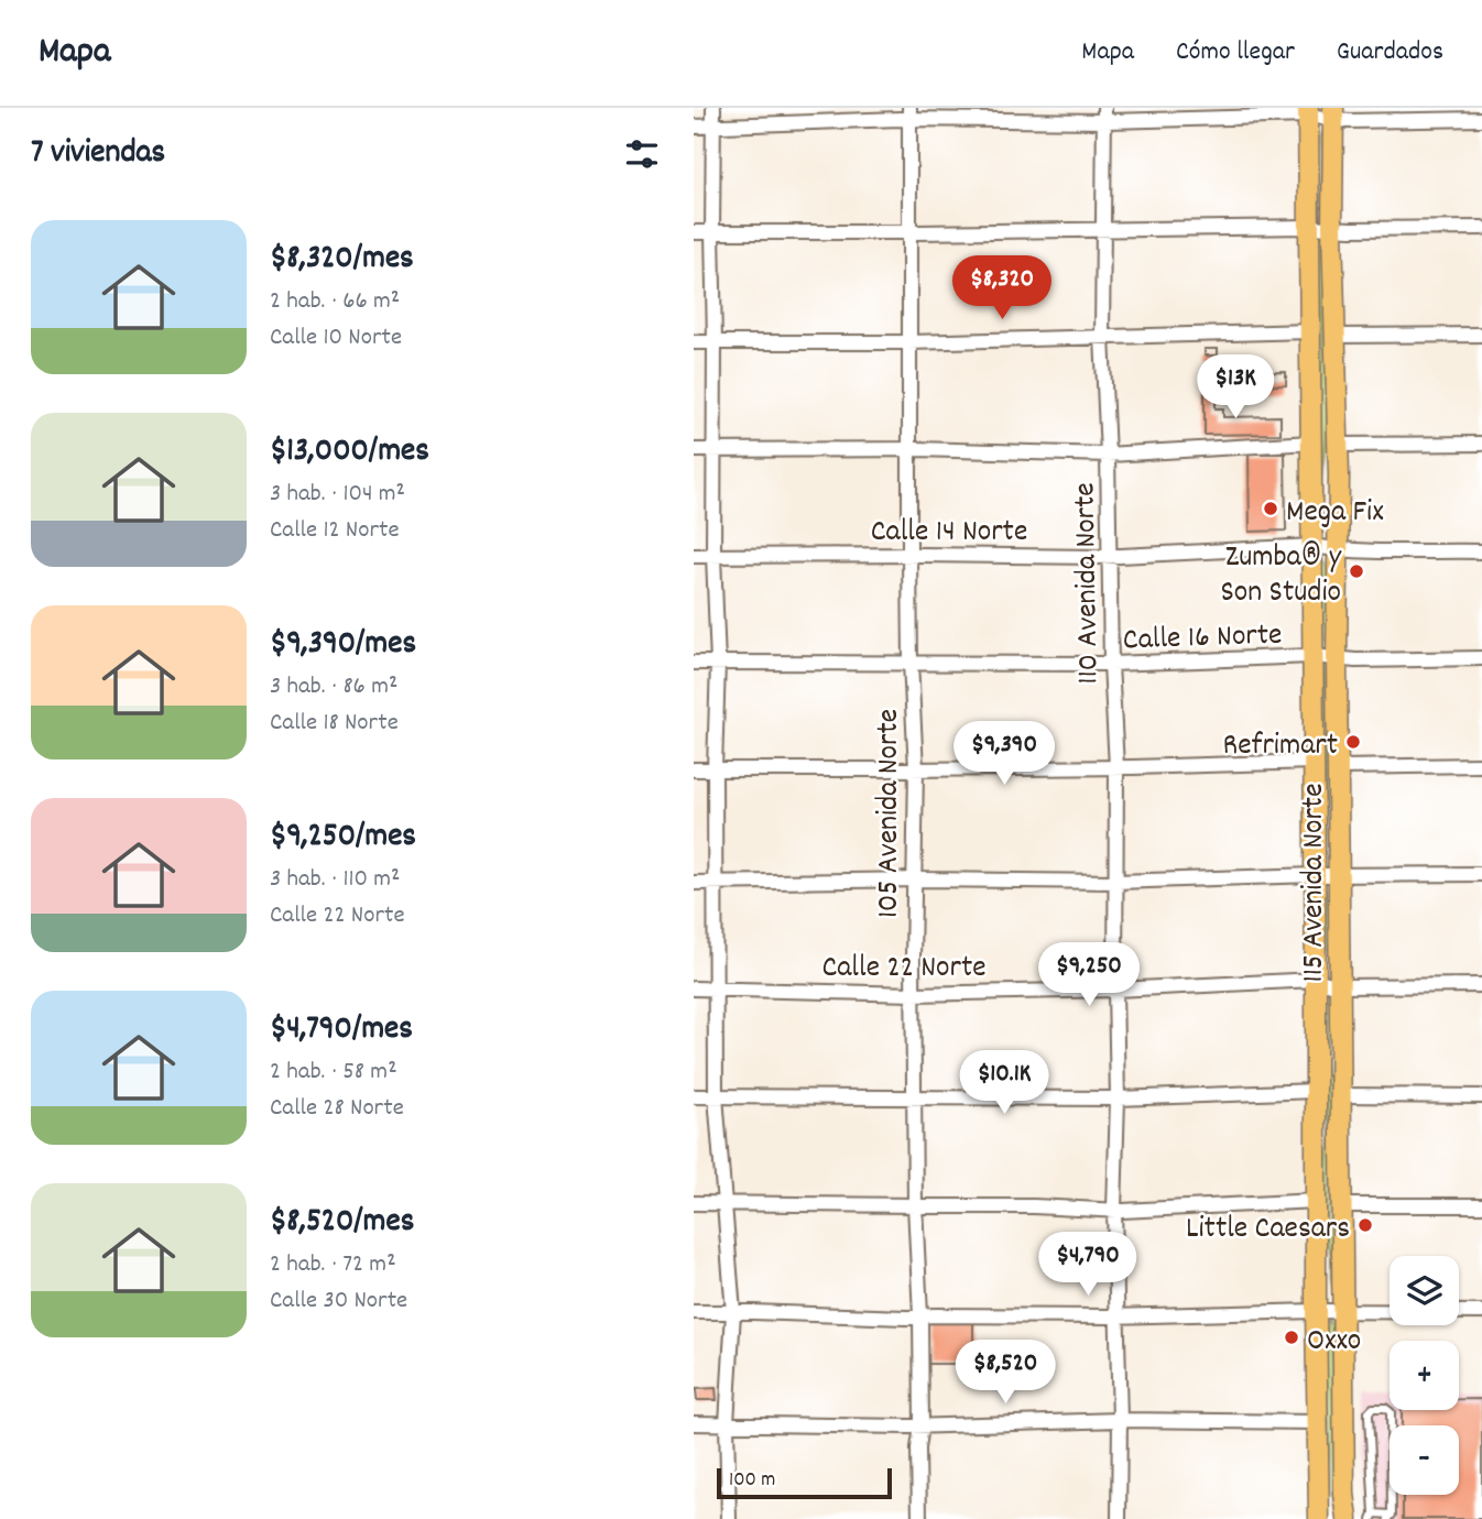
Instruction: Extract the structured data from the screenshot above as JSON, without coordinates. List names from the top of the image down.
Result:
{
  "streets": {
    "main road": ["115 Avenida Norte"],
    "street": [
      "Calle 14 Norte",
      "110 Avenida Norte",
      "Calle 16 Norte",
      "105 Avenida Norte",
      "Calle 22 Norte"
    ]
  },
  "crossings": [
    ["Calle 14 Norte", "110 Avenida Norte"],
    ["Calle 14 Norte", "105 Avenida Norte"],
    ["Calle 14 Norte", "115 Avenida Norte"],
    ["110 Avenida Norte", "Calle 16 Norte"],
    ["110 Avenida Norte", "Calle 22 Norte"],
    ["Calle 16 Norte", "105 Avenida Norte"],
    ["Calle 16 Norte", "115 Avenida Norte"],
    ["105 Avenida Norte", "Calle 22 Norte"],
    ["115 Avenida Norte", "Calle 22 Norte"]
  ],
  "places": [
    "Mega Fix",
    "Zumba® y Son Studio",
    "Refrimart",
    "Little Caesars",
    "Oxxo"
  ],
  "scale_bar": "100 m",
  "page": {
    "header": "Mapa",
    "nav": ["Mapa", "Cómo llegar", "Guardados"],
    "heading": "7 viviendas",
    "list": [
      {
        "name": "$8,320/mes",
        "note": "2 hab. · 66 m² · Calle 10 Norte"
      },
      {
        "name": "$13,000/mes",
        "note": "3 hab. · 104 m² · Calle 12 Norte"
      },
      {
        "name": "$9,390/mes",
        "note": "3 hab. · 86 m² · Calle 18 Norte"
      },
      {
        "name": "$9,250/mes",
        "note": "3 hab. · 110 m² · Calle 22 Norte"
      },
      {
        "name": "$4,790/mes",
        "note": "2 hab. · 58 m² · Calle 28 Norte"
      },
      {
        "name": "$8,520/mes",
        "note": "2 hab. · 72 m² · Calle 30 Norte"
      }
    ],
    "price": [
      "$8,320",
      "$13K",
      "$9,390",
      "$9,250",
      "$10.1K",
      "$4,790",
      "$8,520"
    ],
    "map_buttons": ["+", "−"],
    "scale": "100 m"
  }
}
